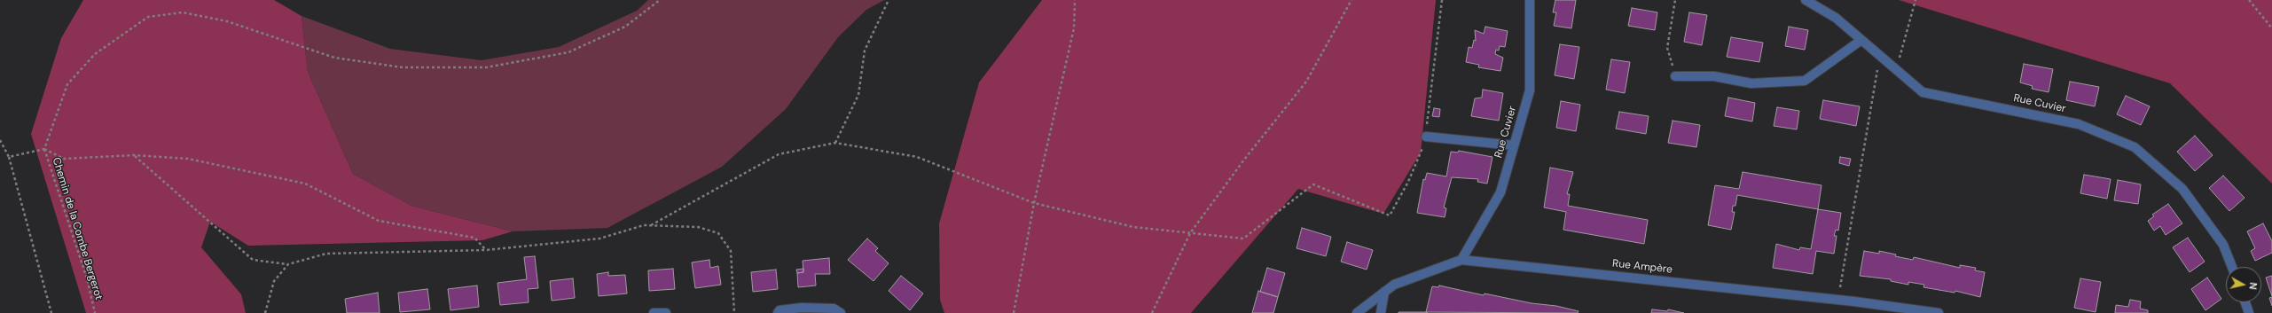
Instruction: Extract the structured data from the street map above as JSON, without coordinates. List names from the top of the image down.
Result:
{
  "streets": {
    "street": ["Rue Cuvier", "Rue Ampère"],
    "path": ["Chemin de la Combe Bergerot"]
  },
  "crossings": [
    ["Rue Cuvier", "Rue Ampère"]
  ],
  "north": "right"
}
